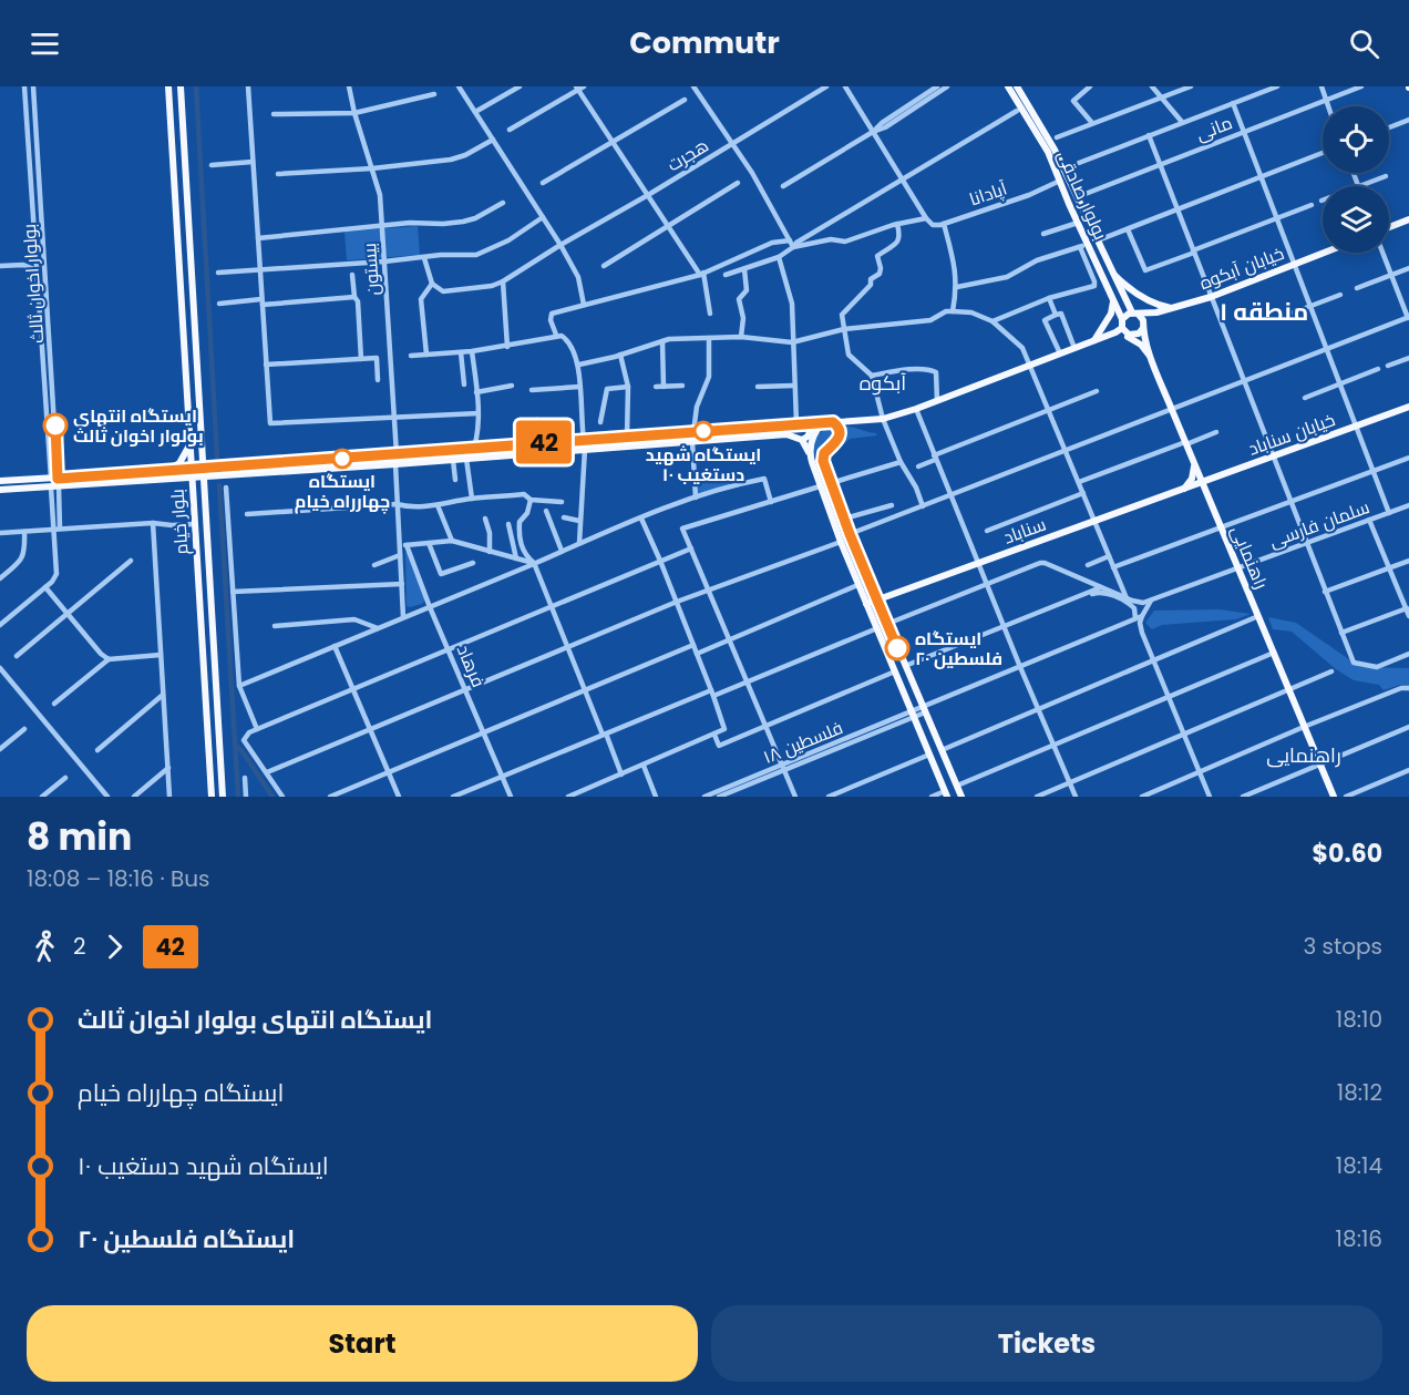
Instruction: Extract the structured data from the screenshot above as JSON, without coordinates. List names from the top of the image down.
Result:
{
  "streets": {
    "main road": [
      "بولوار صادقی",
      "خیابان آبکوه",
      "خیابان سناباد",
      "بلوار خیام",
      "سناباد",
      "راهنمایی"
    ],
    "street": [
      "مانی",
      "هجرت",
      "آپادانا",
      "بیستون",
      "بولوار اخوان ثالث",
      "سلمان فارسی",
      "فرهاد",
      "فلسطین ۱۸"
    ]
  },
  "crossings": [
    ["مانی", "بولوار صادقی"],
    ["آپادانا", "بولوار صادقی"],
    ["بولوار صادقی", "خیابان آبکوه"],
    ["بولوار صادقی", "راهنمایی"],
    ["خیابان سناباد", "سناباد"],
    ["خیابان سناباد", "راهنمایی"],
    ["سلمان فارسی", "راهنمایی"]
  ],
  "districts": ["منطقه ۱", "آبکوه", "راهنمایی"],
  "places": [
    "ایستگاه انتهای بولوار اخوان ثالث",
    "ایستگاه شهید دستغیب ۱۰",
    "ایستگاه چهارراه خیام",
    "ایستگاه فلسطین ٢۰"
  ],
  "lines": ["bus line 42"],
  "page": {
    "header": "Commutr",
    "on_map": "42",
    "heading": ["8 min", "18:08 – 18:16 · Bus", "$0.60"],
    "legs": ["2", "42", "3 stops"],
    "list": [
      {
        "name": "ایستگاه انتهای بولوار اخوان ثالث",
        "value": "18:10"
      },
      {
        "name": "ایستگاه چهارراه خیام",
        "value": "18:12"
      },
      {
        "name": "ایستگاه شهید دستغیب ۱۰",
        "value": "18:14"
      },
      {
        "name": "ایستگاه فلسطین ٢۰",
        "value": "18:16"
      }
    ],
    "buttons": ["Start", "Tickets"]
  }
}
